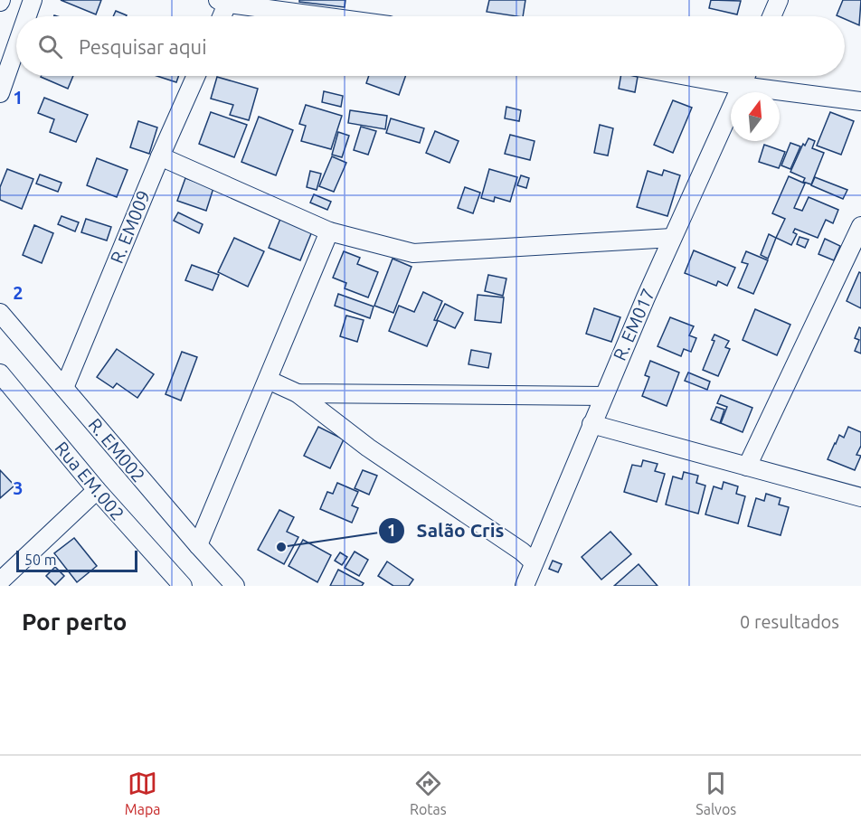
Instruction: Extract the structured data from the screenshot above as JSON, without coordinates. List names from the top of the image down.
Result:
{
  "streets": {
    "street": [
      "R. EM009",
      "R. EM017",
      "R. EM002",
      "Rua EM.002"
    ]
  },
  "crossings": [
    ["R. EM009", "R. EM002"]
  ],
  "places": ["Salão Cris"],
  "scale_bar": "50 m",
  "north": "top",
  "page": {
    "search": "Pesquisar aqui",
    "scale": "50 m",
    "heading": ["Por perto", "0 resultados"],
    "nav": ["Mapa", "Rotas", "Salvos"]
  },
  "grid": {
    "rows": ["1", "2", "3"]
  }
}
